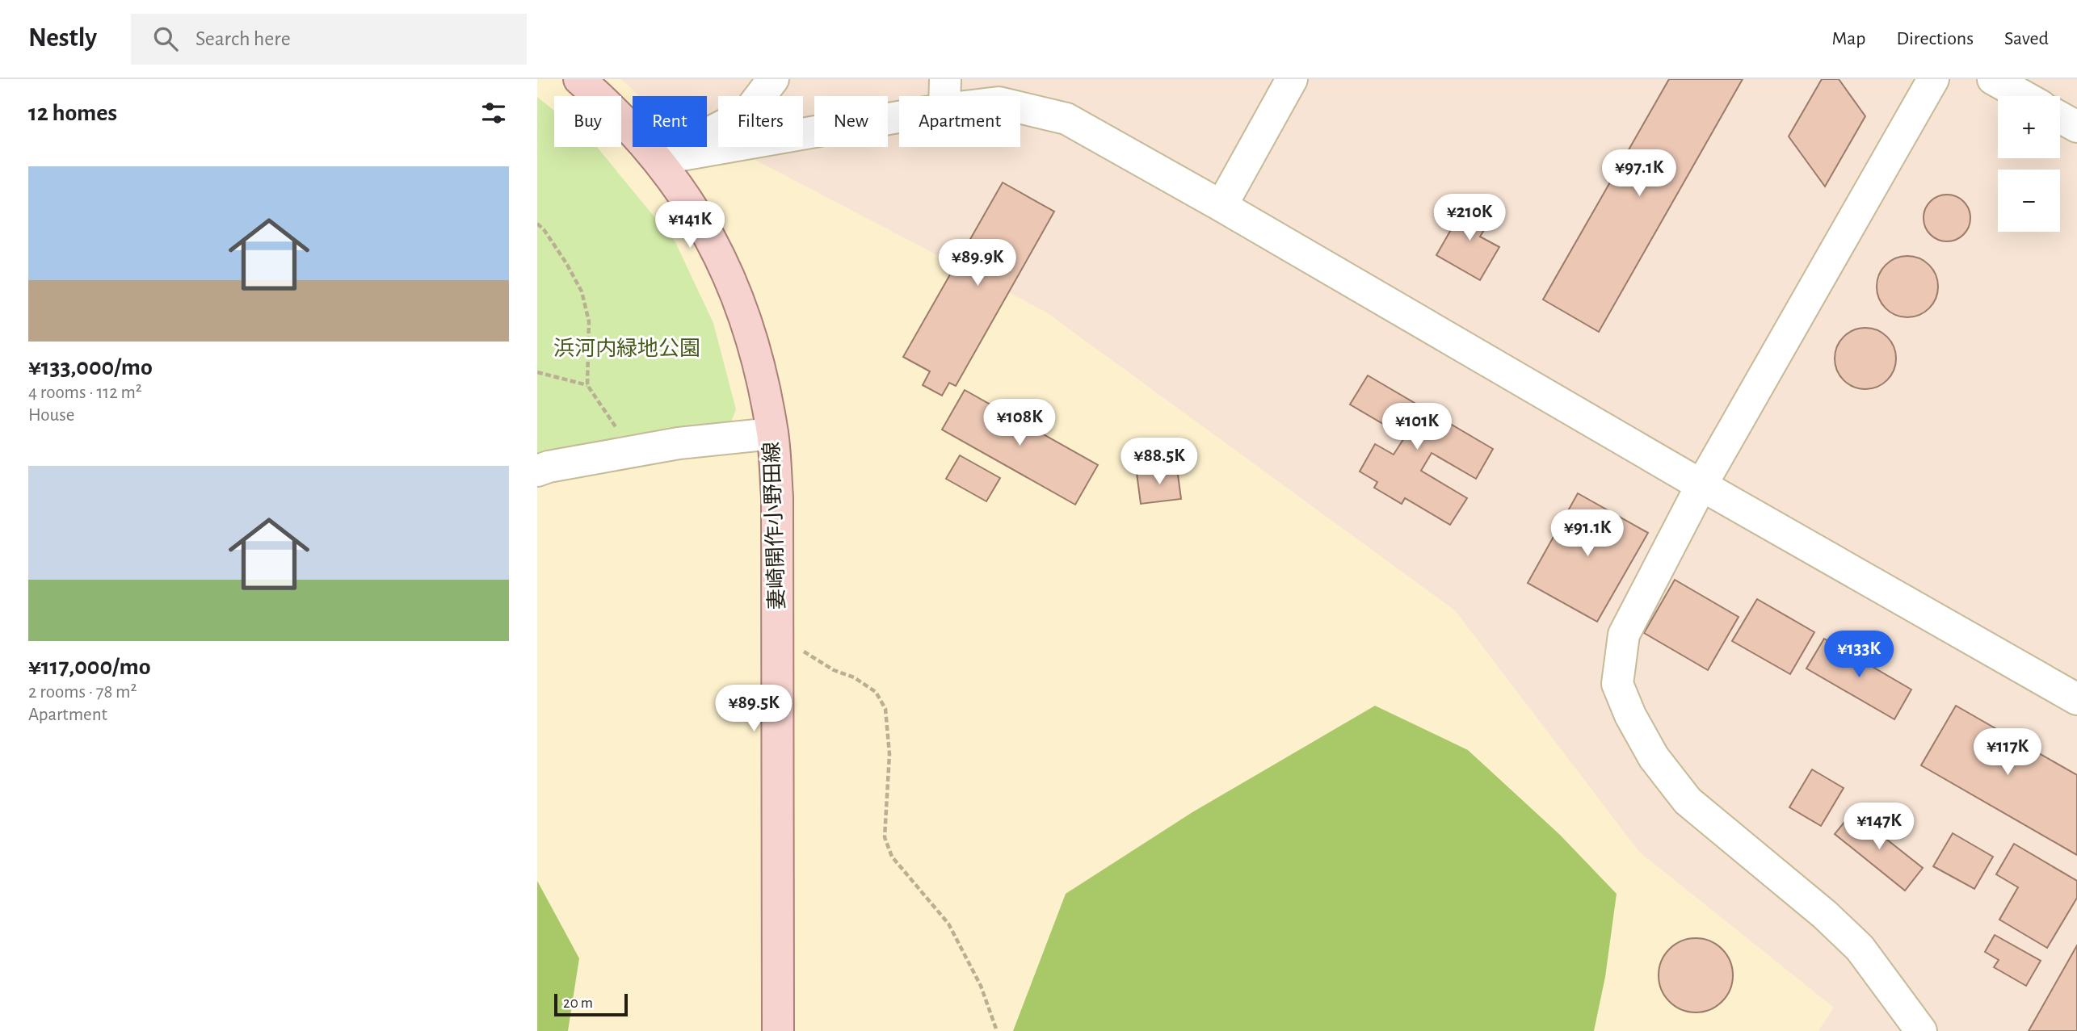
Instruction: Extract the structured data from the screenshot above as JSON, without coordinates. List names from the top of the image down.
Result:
{
  "streets": {
    "main road": ["妻崎開作小野田線"]
  },
  "parks": ["浜河内緑地公園"],
  "scale_bar": "20 m",
  "page": {
    "header": "Nestly",
    "search": "Search here",
    "nav": ["Map", "Directions", "Saved"],
    "heading": "12 homes",
    "map_buttons": ["+", "−"],
    "chip": [
      "Buy",
      "Rent",
      "Filters",
      "New",
      "Apartment"
    ],
    "list": [
      {
        "name": "¥133,000/mo",
        "note": "4 rooms · 112 m² · House"
      },
      {
        "name": "¥117,000/mo",
        "note": "2 rooms · 78 m² · Apartment"
      }
    ],
    "price": [
      "¥97.1K",
      "¥210K",
      "¥141K",
      "¥89.9K",
      "¥108K",
      "¥101K",
      "¥88.5K",
      "¥91.1K",
      "¥133K",
      "¥89.5K",
      "¥117K",
      "¥147K"
    ],
    "scale": "20 m"
  }
}
